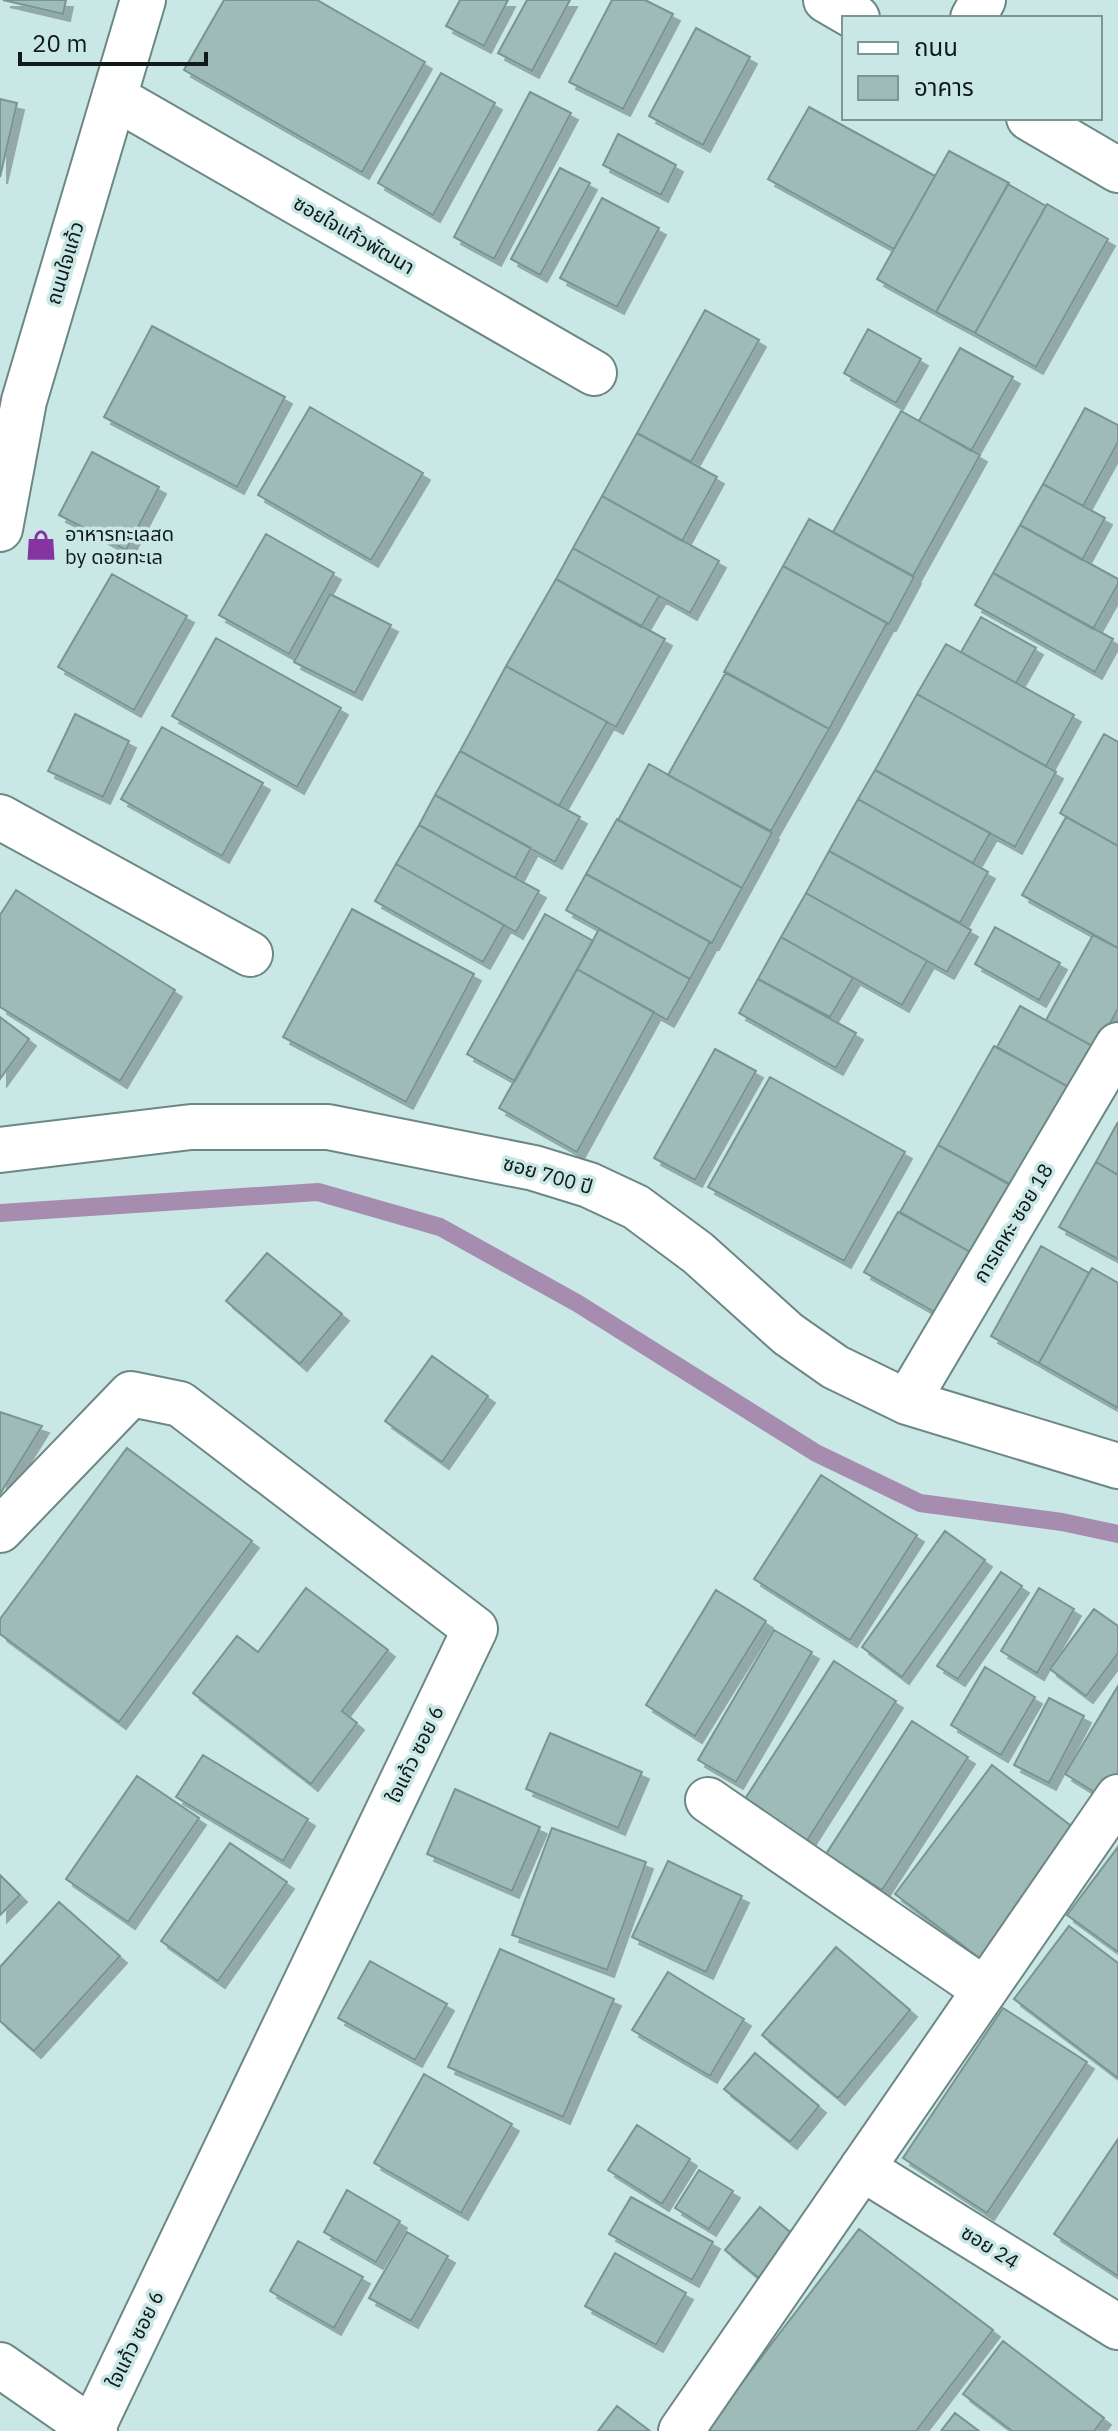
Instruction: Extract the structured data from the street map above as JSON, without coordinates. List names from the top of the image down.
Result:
{
  "streets": {
    "street": [
      "ซอยใจแก้วพัฒนา",
      "ถนนใจแก้ว",
      "ซอย 700 ปี",
      "การเคหะ ซอย 18",
      "ใจแก้ว ซอย 6",
      "ซอย 24"
    ]
  },
  "crossings": [
    ["ซอยใจแก้วพัฒนา", "ถนนใจแก้ว"],
    ["ซอย 700 ปี", "การเคหะ ซอย 18"]
  ],
  "places": {
    "shop": ["อาหารทะเลสด by ดอยทะเล"]
  },
  "legend": ["ถนน", "อาคาร"],
  "scale_bar": "20 m"
}
